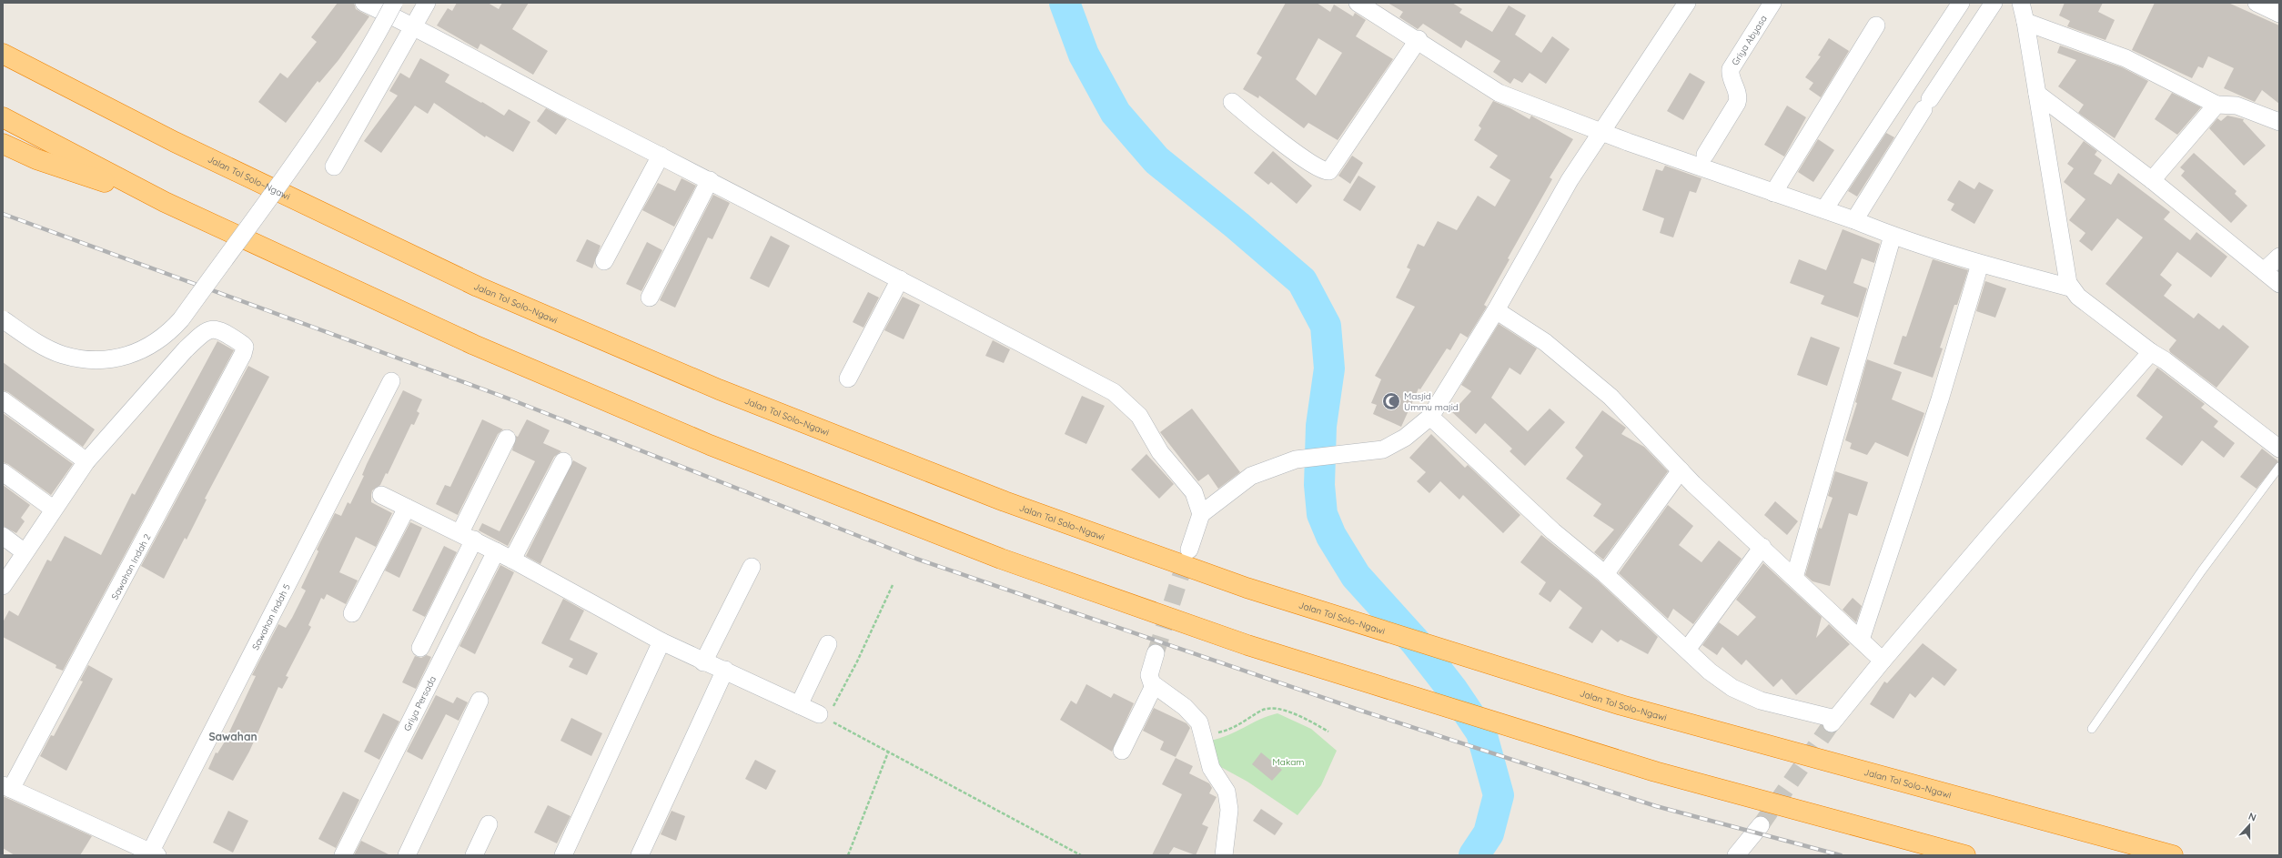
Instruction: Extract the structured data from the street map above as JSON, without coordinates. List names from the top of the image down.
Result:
{
  "streets": {
    "highway": ["Jalan Tol Solo–Ngawi"],
    "street": [
      "Griya Abyasa",
      "Sawahan Indah 2",
      "Sawahan Indah 5",
      "Griya Persada"
    ]
  },
  "districts": ["Sawahan"],
  "parks": ["Makam"],
  "places": {
    "mosque": ["Masjid Ummu majid"]
  },
  "north": "top"
}
